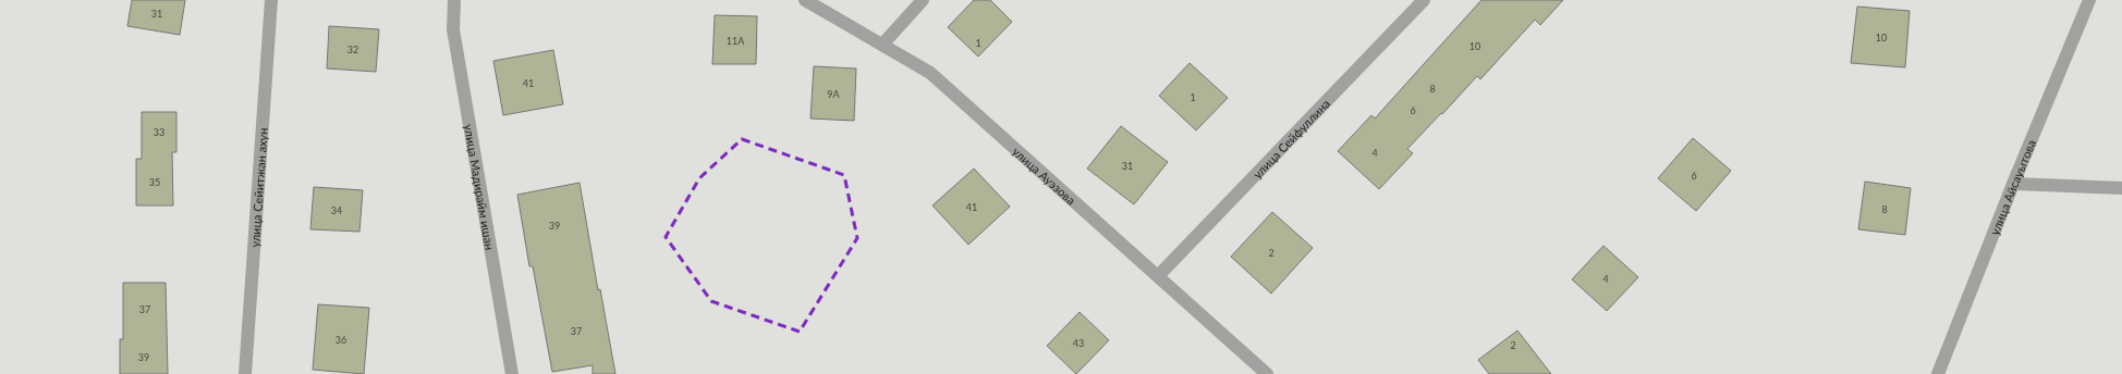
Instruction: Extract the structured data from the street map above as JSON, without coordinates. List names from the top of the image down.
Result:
{
  "streets": {
    "street": [
      "улица Сейфуллина",
      "улица Ауэзова",
      "улица Сейитжан ахун",
      "улица Мадирайм ишан",
      "улица Айсауытова"
    ]
  },
  "crossings": [
    ["улица Сейфуллина", "улица Ауэзова"]
  ],
  "house_numbers": [
    "31",
    "10",
    "11А",
    "1",
    "10",
    "32",
    "41",
    "8",
    "9А",
    "1",
    "6",
    "33",
    "4",
    "31",
    "6",
    "35",
    "41",
    "8",
    "34",
    "39",
    "2",
    "4",
    "37",
    "37",
    "36",
    "43",
    "2",
    "39"
  ]
}
